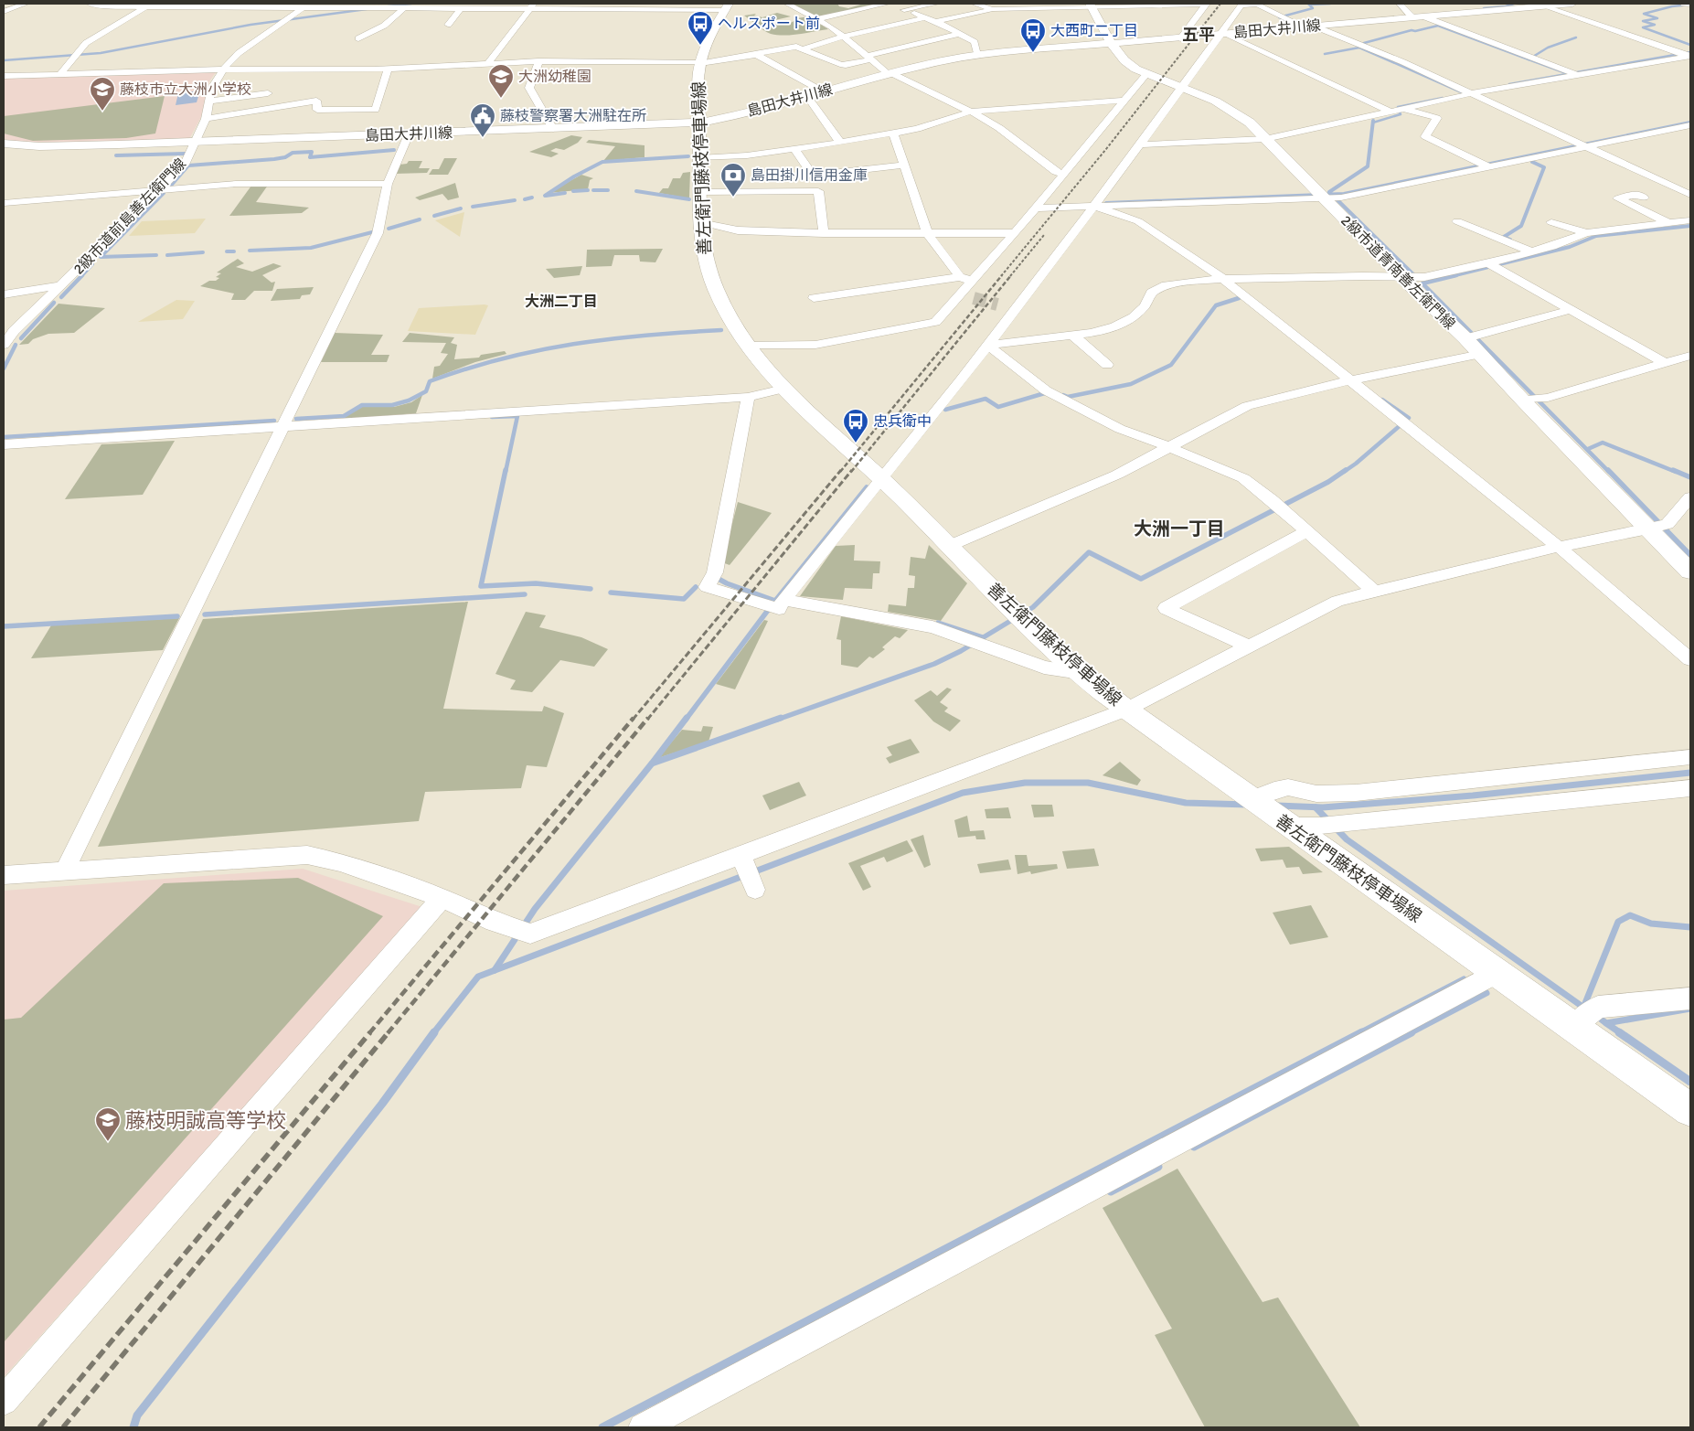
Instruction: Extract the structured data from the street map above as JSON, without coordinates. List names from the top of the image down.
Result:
{
  "streets": {
    "main road": ["島田大井川線", "善左衛門藤枝停車場線", "2級市道青南善左衛門線"],
    "street": ["2級市道前島善左衛門線"]
  },
  "crossings": [
    ["島田大井川線", "善左衛門藤枝停車場線"],
    ["島田大井川線", "2級市道前島善左衛門線"],
    ["島田大井川線", "2級市道青南善左衛門線"]
  ],
  "districts": ["五平", "大洲二丁目", "大洲一丁目"],
  "places": {
    "bus stop": ["ヘルスポート前", "大西町二丁目", "忠兵衛中"],
    "school or university": ["大洲幼稚園", "藤枝市立大洲小学校", "藤枝明誠高等学校"],
    "public building": ["藤枝警察署大洲駐在所"],
    "bank": ["島田掛川信用金庫"]
  }
}
